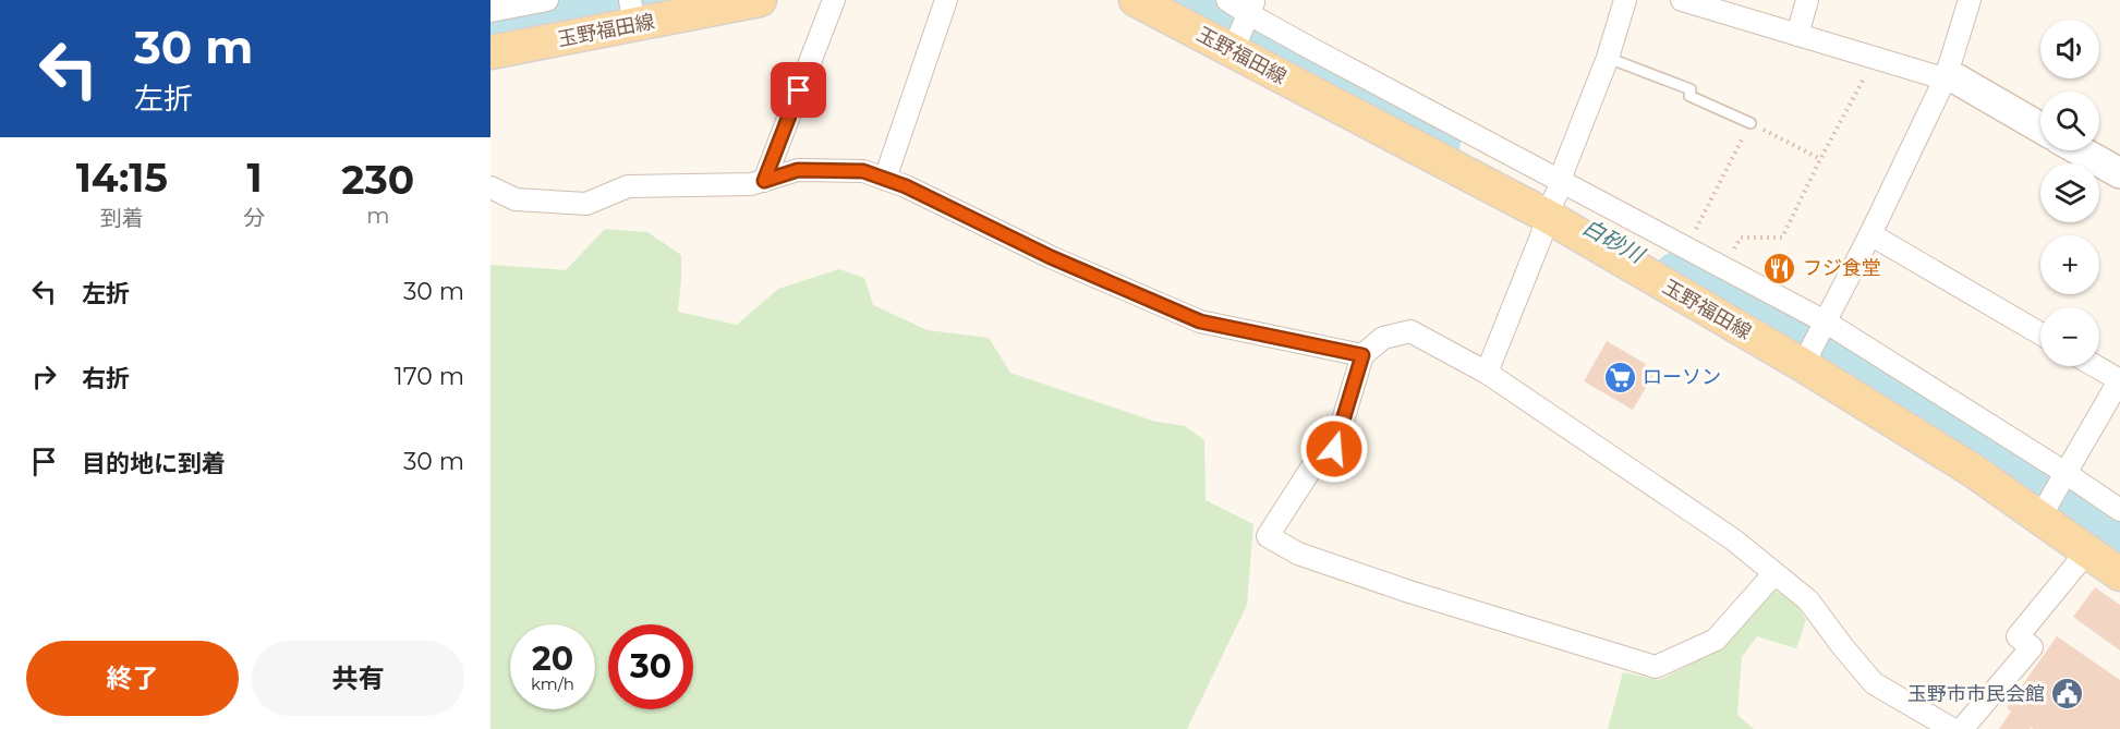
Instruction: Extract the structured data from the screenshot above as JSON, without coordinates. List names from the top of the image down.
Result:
{
  "streets": {
    "main road": ["玉野福田線"]
  },
  "water": ["白砂川"],
  "places": {
    "restaurant": ["フジ食堂"],
    "supermarket": ["ローソン"],
    "public building": ["玉野市市民会館"]
  },
  "page": {
    "turn": ["30 m", "左折"],
    "map_buttons": ["+", "−"],
    "eta": [
      "14:15",
      "到着",
      "1",
      "分",
      "230",
      "m"
    ],
    "list": [
      {
        "name": "左折",
        "value": "30 m"
      },
      {
        "name": "右折",
        "value": "170 m"
      },
      {
        "name": "目的地に到着",
        "value": "30 m"
      }
    ],
    "speed": "20 km/h",
    "limit": "30",
    "buttons": ["終了", "共有"]
  }
}
